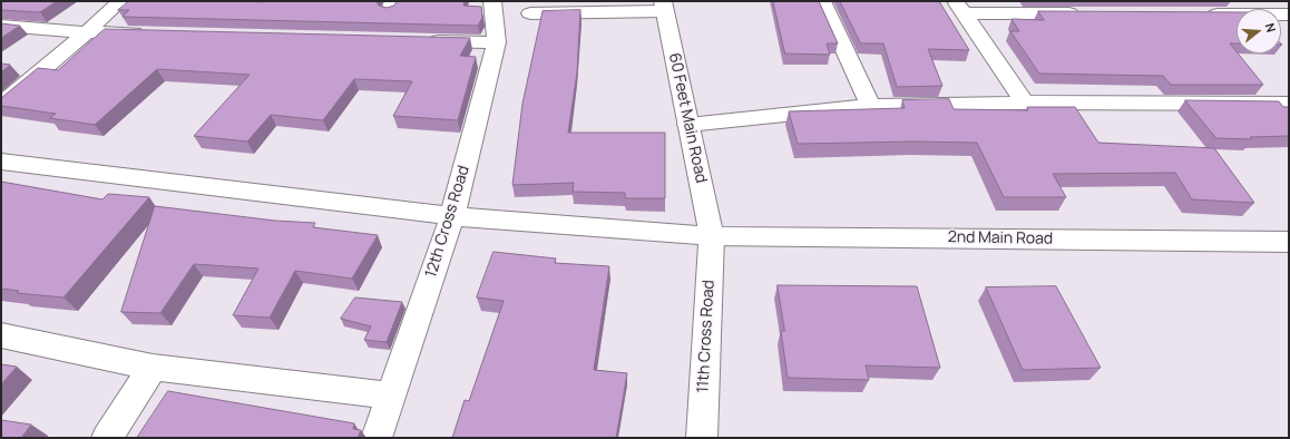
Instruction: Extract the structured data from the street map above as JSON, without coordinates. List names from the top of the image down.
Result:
{
  "streets": {
    "street": [
      "60 Feet Main Road",
      "12th Cross Road",
      "2nd Main Road",
      "11th Cross Road"
    ]
  },
  "crossings": [
    ["60 Feet Main Road", "2nd Main Road"],
    ["60 Feet Main Road", "11th Cross Road"],
    ["12th Cross Road", "2nd Main Road"],
    ["2nd Main Road", "11th Cross Road"]
  ],
  "north": "right"
}
